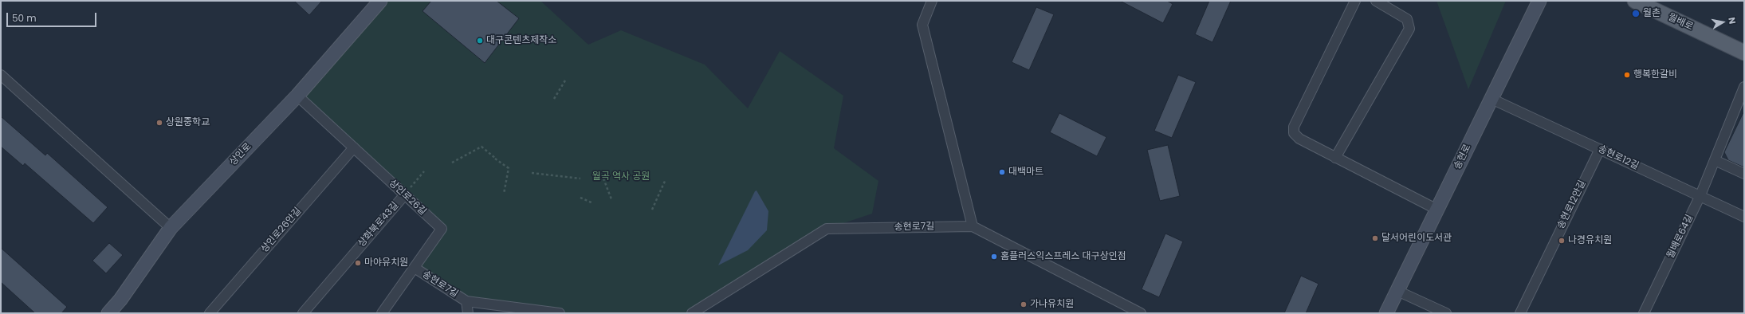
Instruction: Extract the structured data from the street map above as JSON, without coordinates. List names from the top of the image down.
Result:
{
  "streets": {
    "main road": ["월배로", "상인로", "송현로"],
    "street": [
      "송현로12길",
      "상인로26길",
      "송현로12안길",
      "상화북로43길",
      "송현로7길",
      "상인로26안길",
      "월배로64길"
    ]
  },
  "crossings": [
    ["상인로", "상인로26길"],
    ["송현로", "송현로12길"],
    ["송현로12길", "송현로12안길"],
    ["송현로12길", "월배로64길"],
    ["상인로26길", "상화북로43길"],
    ["상인로26길", "송현로7길"],
    ["상인로26길", "상인로26안길"]
  ],
  "parks": ["월곡 역사 공원"],
  "places": [
    "월촌",
    "대구콘텐츠제작소",
    "행복한갈비",
    "상원중학교",
    "대백마트",
    "달서어린이도서관",
    "나경유치원",
    "홈플러스익스프레스 대구상인점",
    "마야유치원",
    "가나유치원"
  ],
  "scale_bar": "50 m",
  "north": "right"
}
